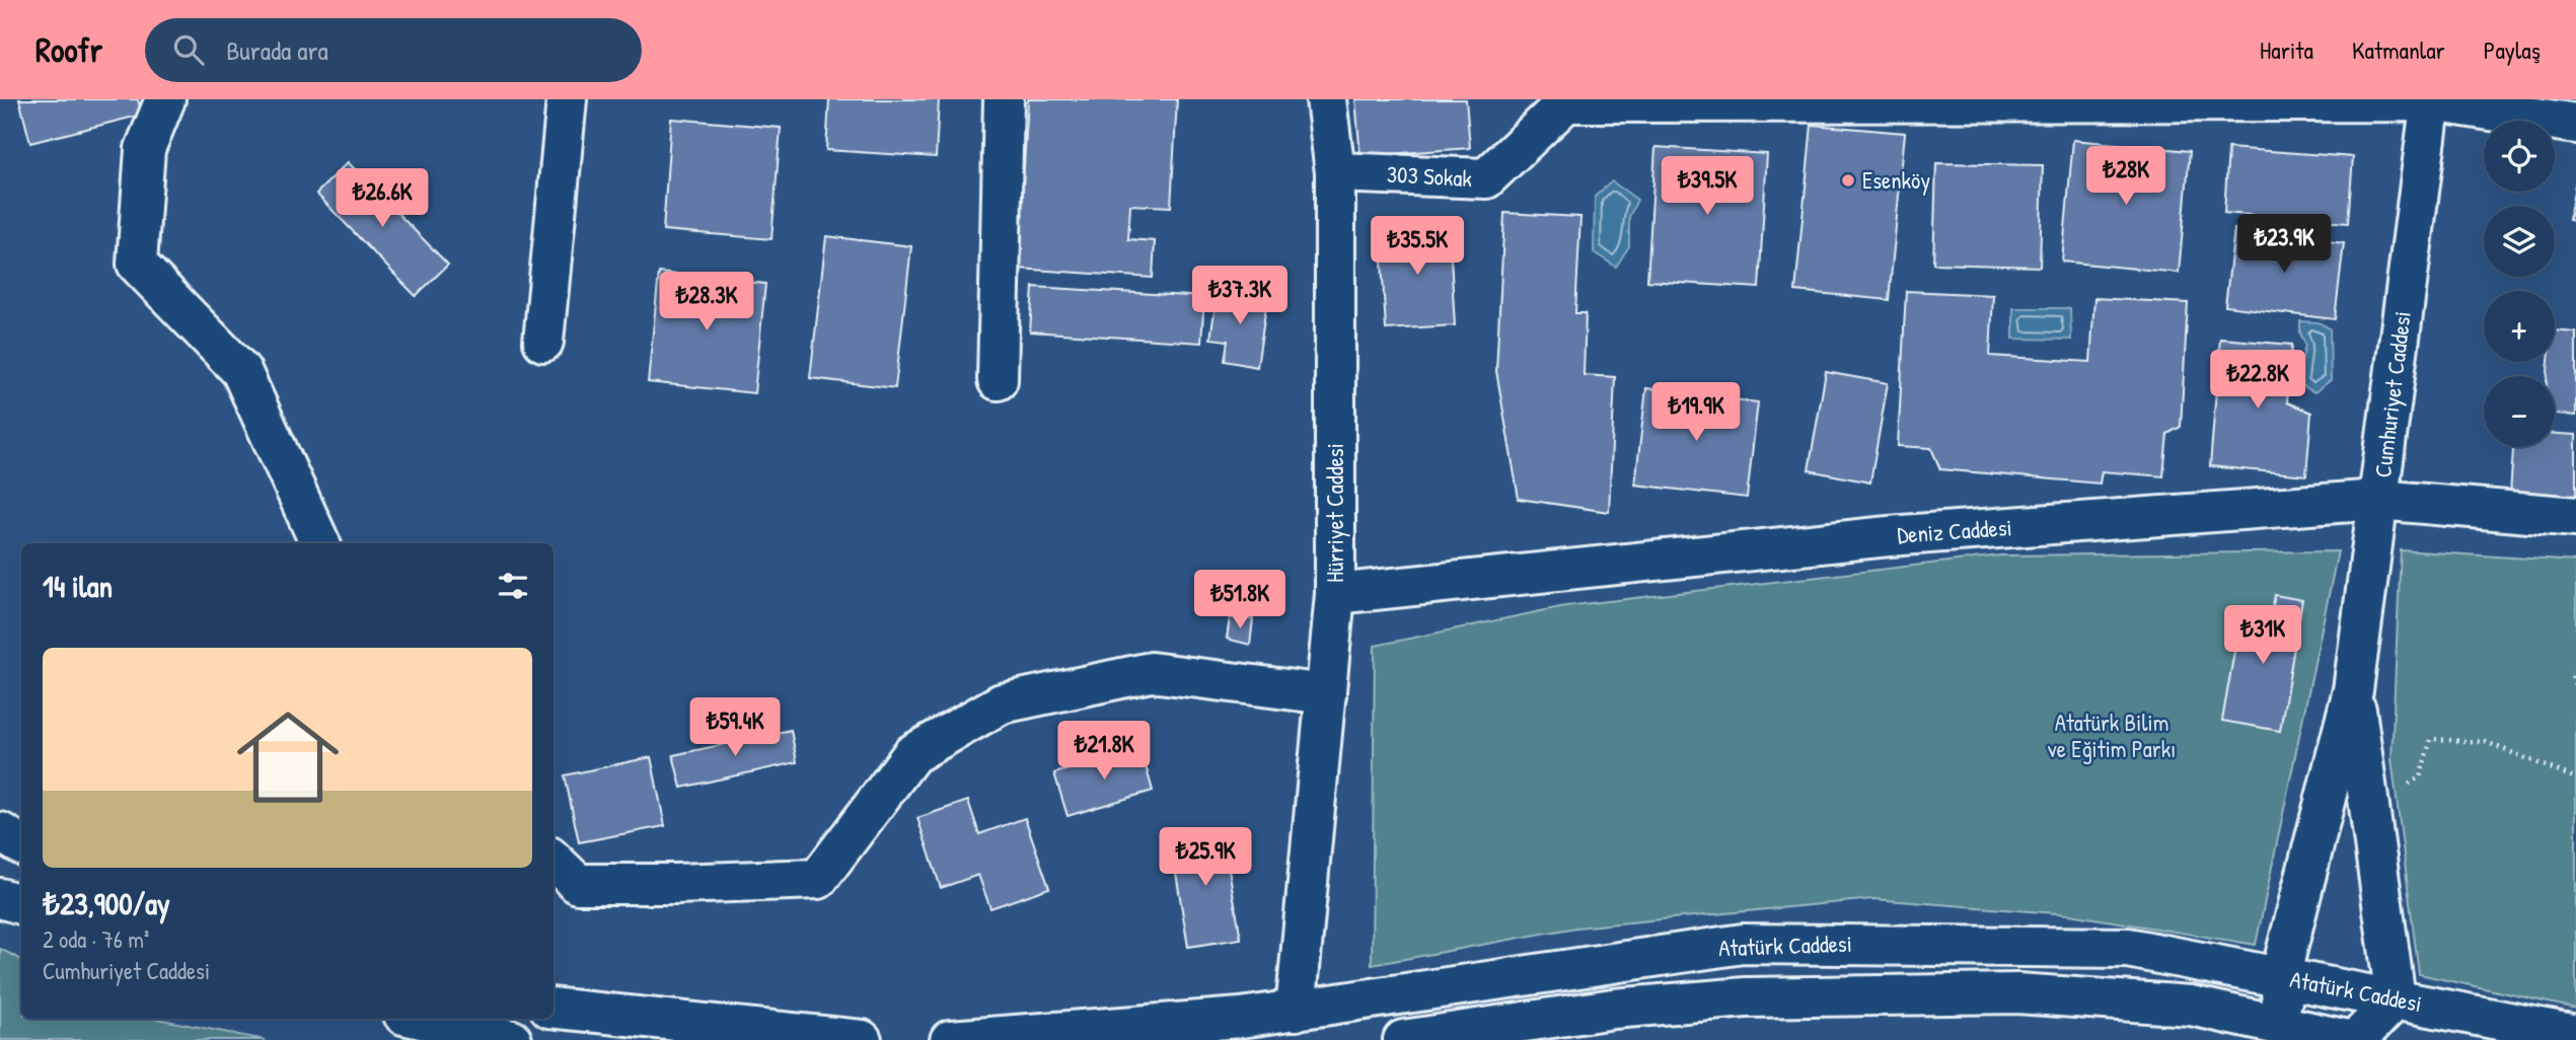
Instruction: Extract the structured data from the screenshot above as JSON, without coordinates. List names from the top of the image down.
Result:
{
  "streets": {
    "street": [
      "303 Sokak",
      "Cumhuriyet Caddesi",
      "Hürriyet Caddesi",
      "Deniz Caddesi",
      "Atatürk Caddesi"
    ]
  },
  "crossings": [
    ["303 Sokak", "Cumhuriyet Caddesi"],
    ["303 Sokak", "Hürriyet Caddesi"],
    ["Cumhuriyet Caddesi", "Deniz Caddesi"],
    ["Cumhuriyet Caddesi", "Atatürk Caddesi"],
    ["Hürriyet Caddesi", "Deniz Caddesi"],
    ["Hürriyet Caddesi", "Atatürk Caddesi"]
  ],
  "parks": ["Atatürk Bilim ve Eğitim Parkı"],
  "places": ["Esenköy"],
  "page": {
    "header": "Roofr",
    "search": "Burada ara",
    "nav": ["Harita", "Katmanlar", "Paylaş"],
    "map_buttons": ["+", "−"],
    "price": [
      "₺28K",
      "₺39.5K",
      "₺26.6K",
      "₺23.9K",
      "₺35.5K",
      "₺37.3K",
      "₺28.3K",
      "₺22.8K",
      "₺19.9K",
      "₺51.8K",
      "₺31K",
      "₺59.4K",
      "₺21.8K",
      "₺25.9K"
    ],
    "heading": "14 ilan",
    "list": [
      {
        "name": "₺23,900/ay",
        "note": "2 oda · 76 m² · Cumhuriyet Caddesi"
      }
    ]
  }
}
